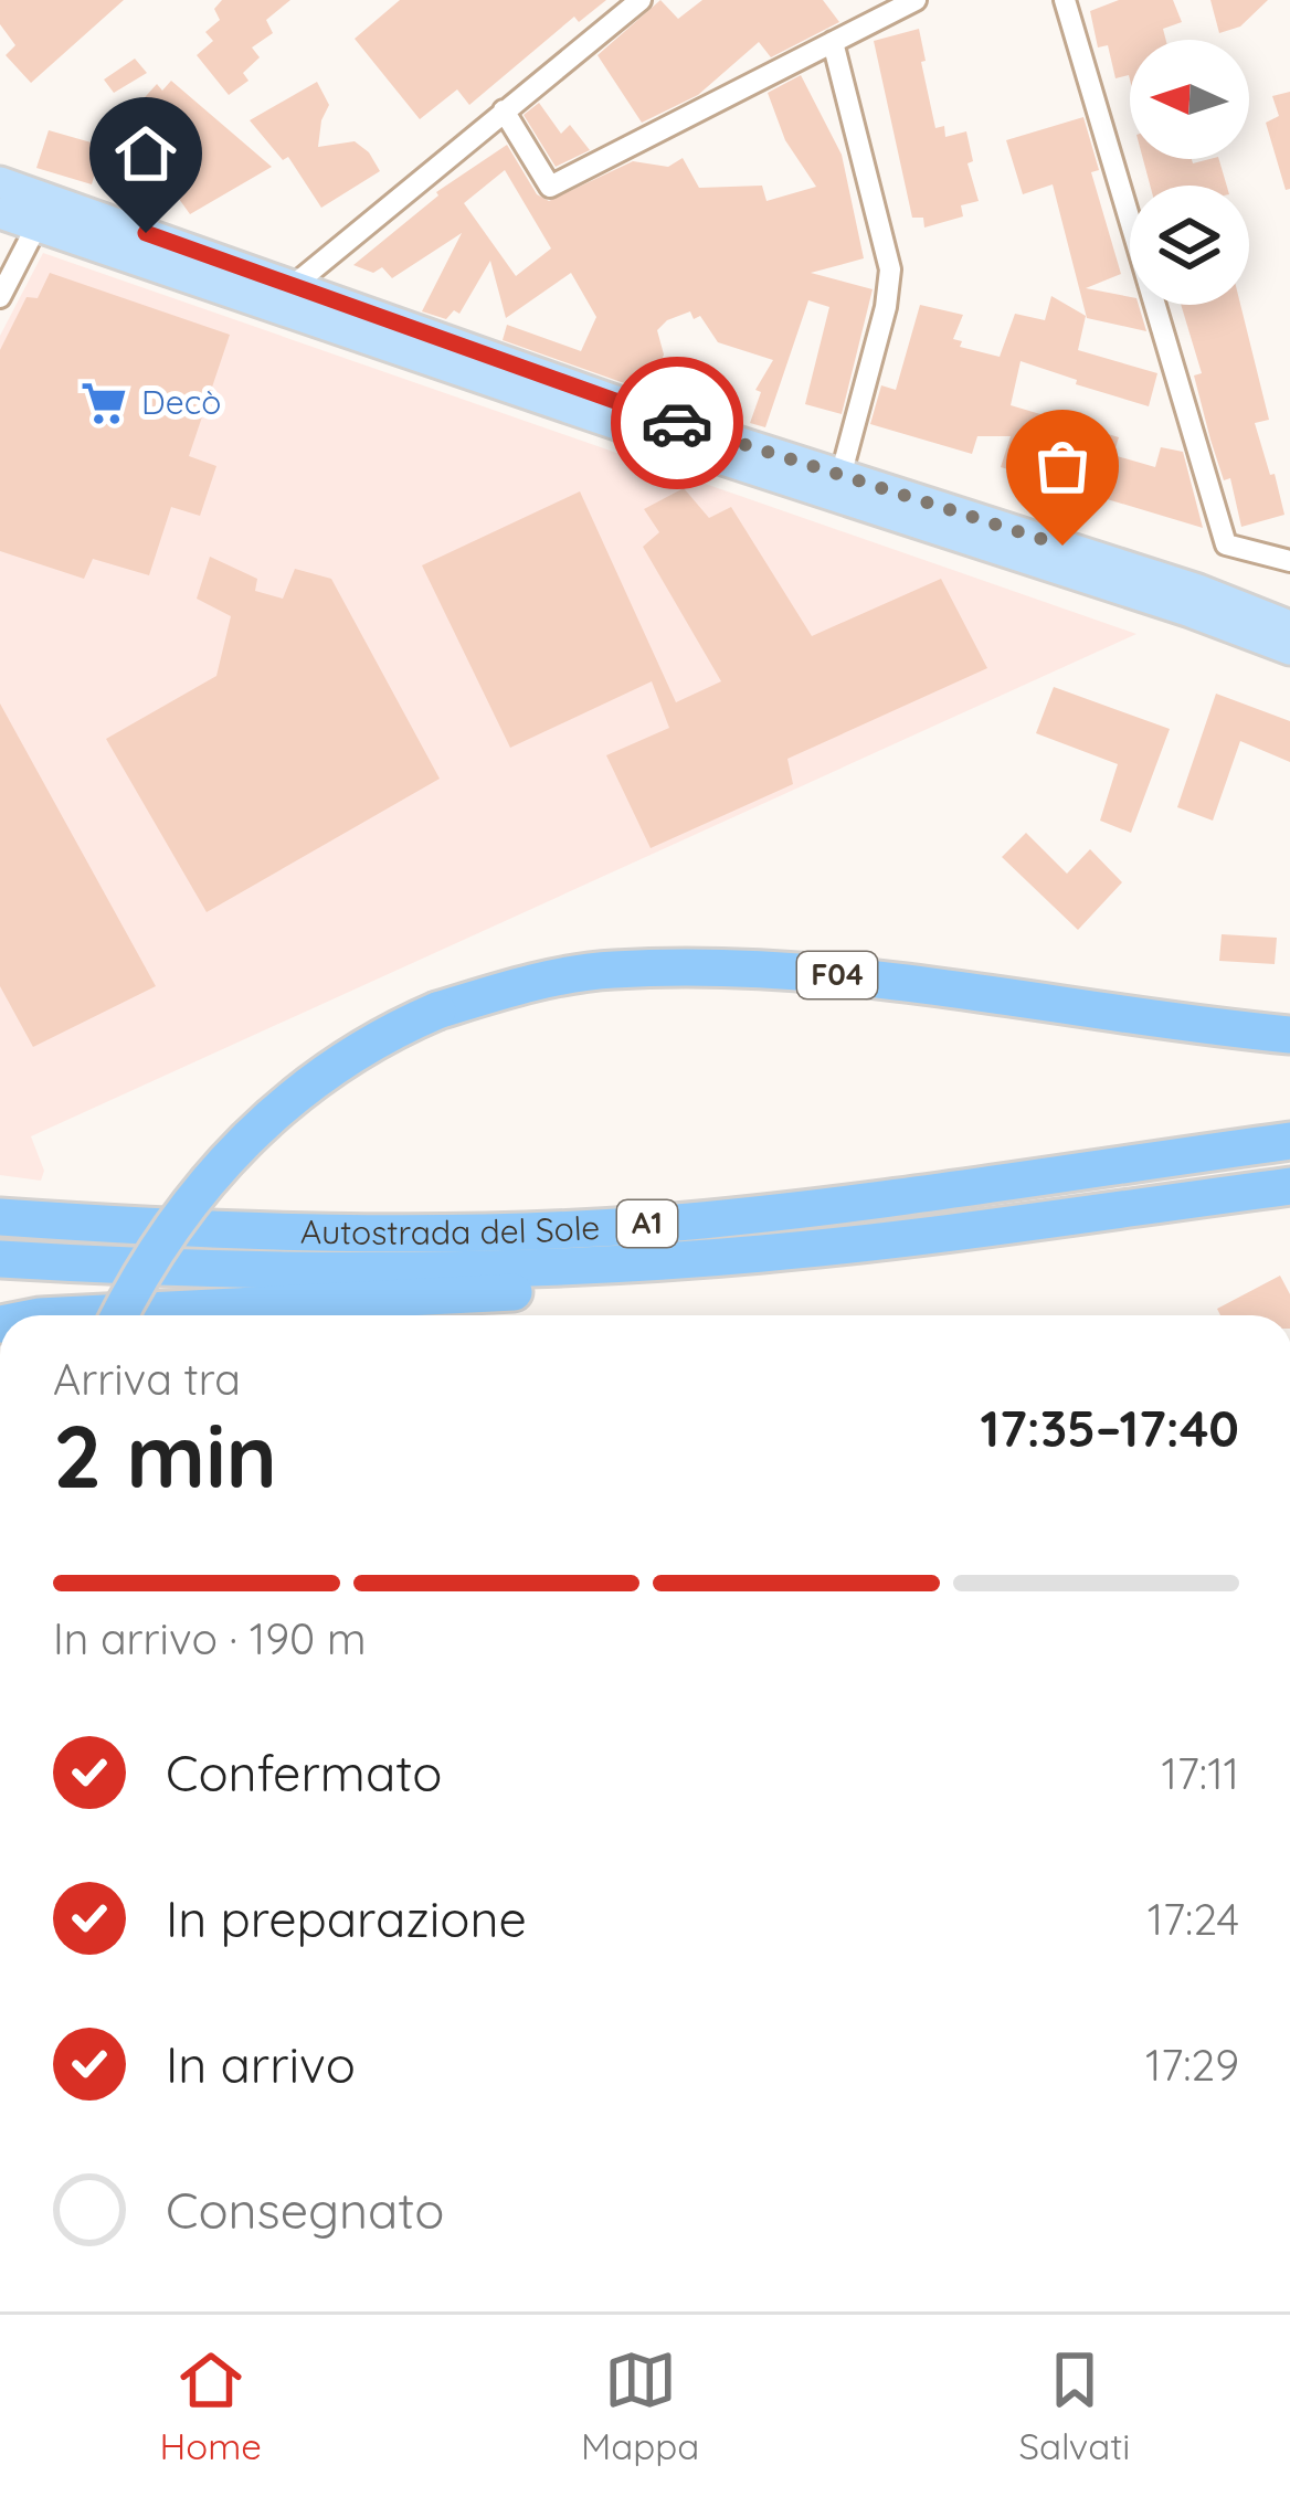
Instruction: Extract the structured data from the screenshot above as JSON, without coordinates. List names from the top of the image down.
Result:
{
  "streets": {
    "highway": ["F04", "A1", "Autostrada del Sole"]
  },
  "places": {
    "supermarket": ["Decò"]
  },
  "north": "left",
  "page": {
    "heading": ["2 min", "Arriva tra", "17:35–17:40"],
    "bar": "In arrivo · 190 m",
    "list": [
      ["Confermato", "17:11"],
      ["In preparazione", "17:24"],
      ["In arrivo", "17:29"],
      "Consegnato"
    ],
    "tabs": ["Home", "Mappa", "Salvati"]
  }
}
